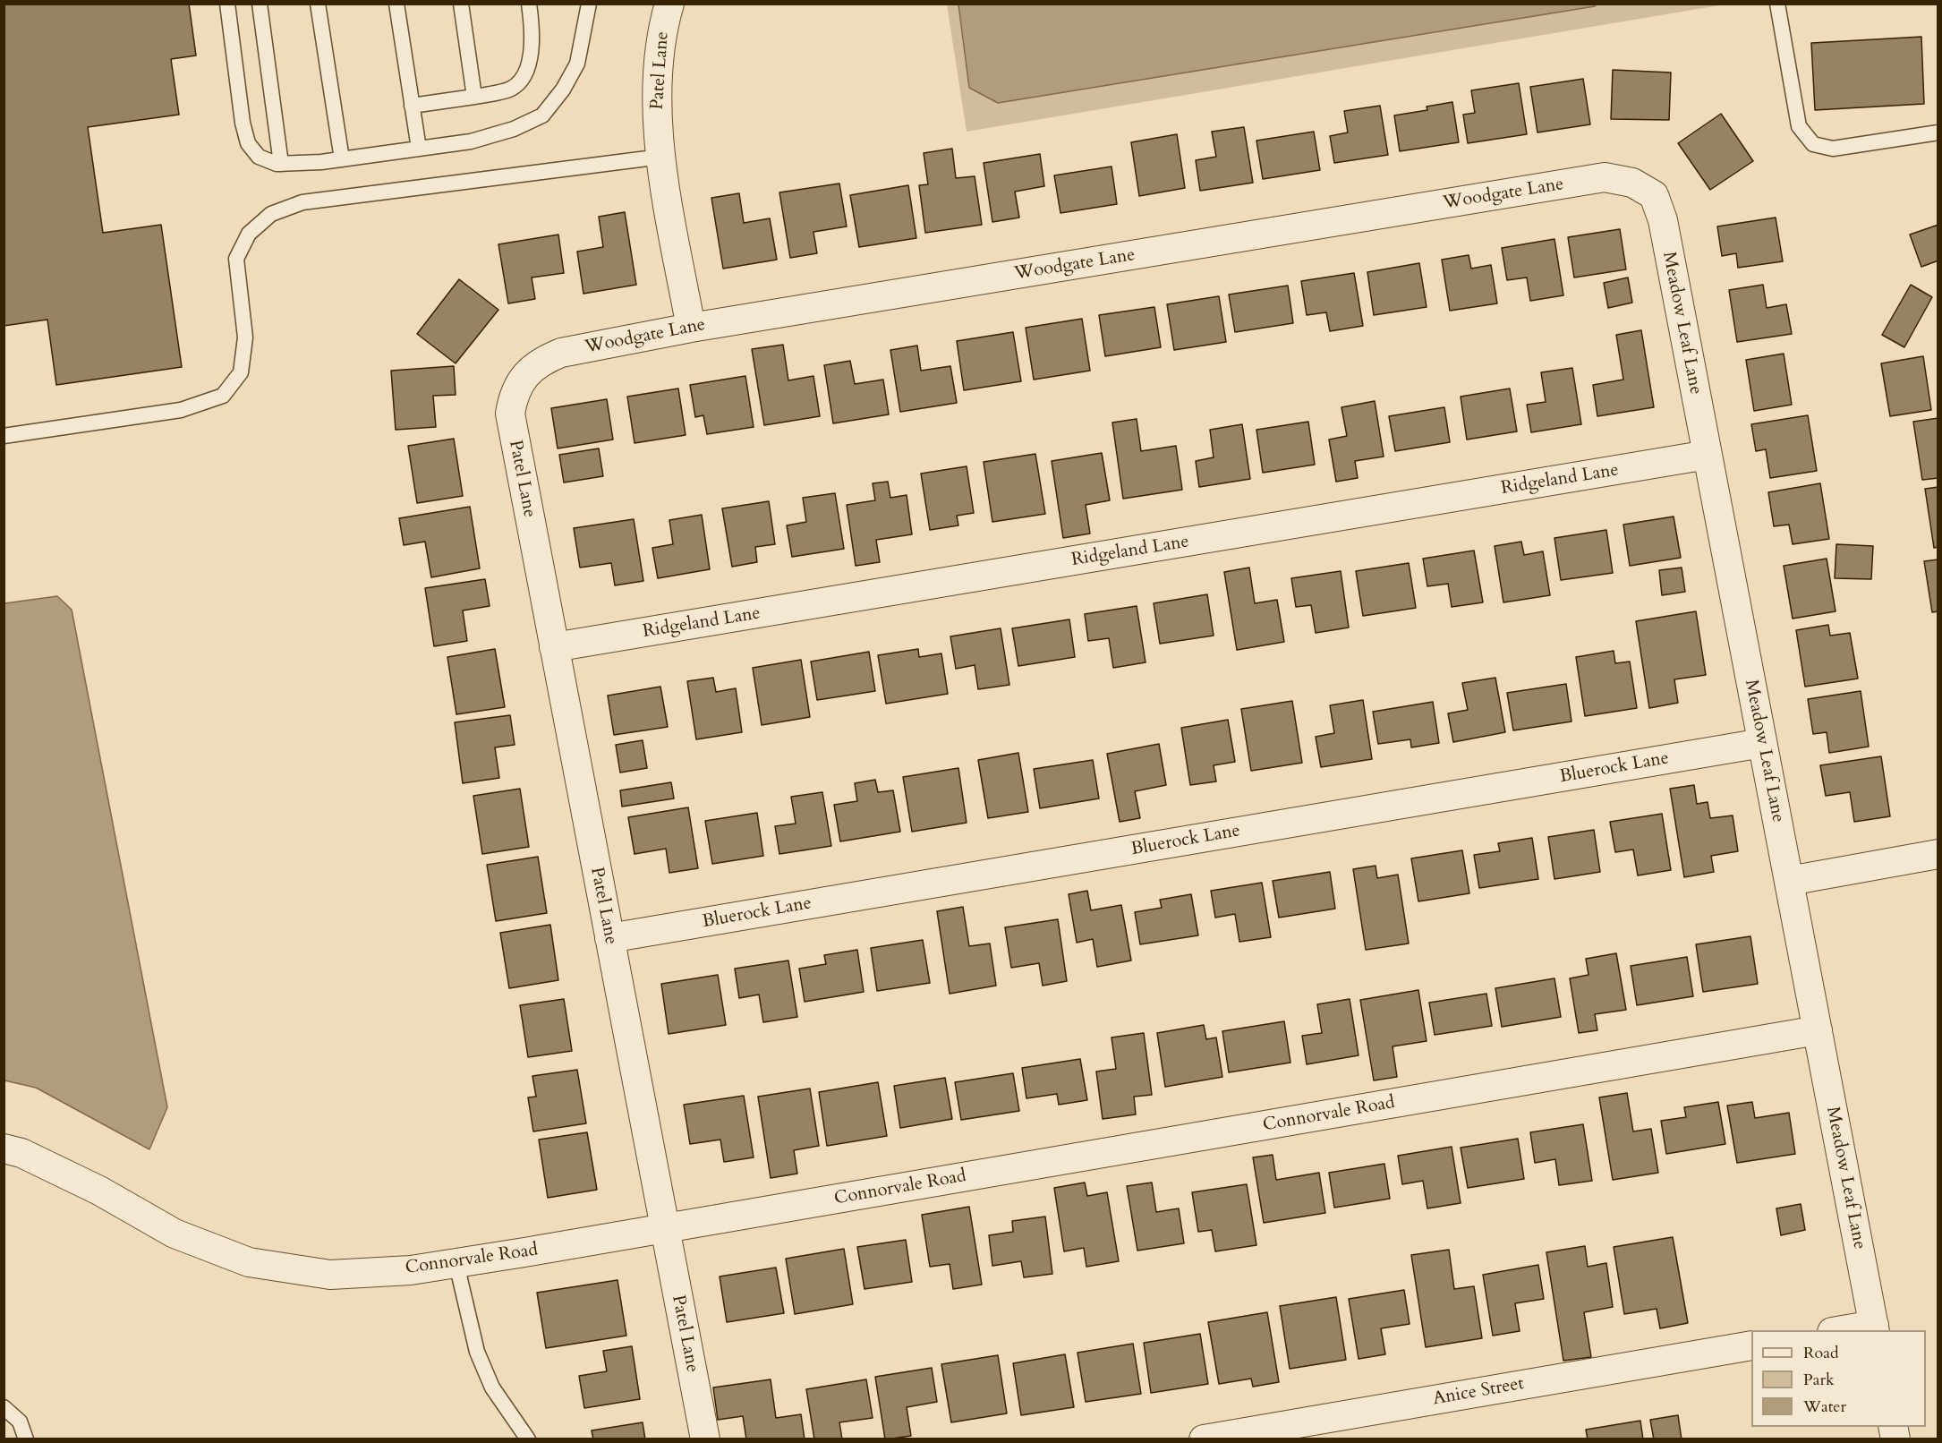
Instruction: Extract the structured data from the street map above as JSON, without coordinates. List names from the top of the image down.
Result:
{
  "streets": {
    "street": [
      "Patel Lane",
      "Woodgate Lane",
      "Meadow Leaf Lane",
      "Ridgeland Lane",
      "Bluerock Lane",
      "Connorvale Road",
      "Anice Street"
    ]
  },
  "crossings": [
    ["Patel Lane", "Woodgate Lane"],
    ["Patel Lane", "Ridgeland Lane"],
    ["Patel Lane", "Bluerock Lane"],
    ["Patel Lane", "Connorvale Road"],
    ["Woodgate Lane", "Meadow Leaf Lane"],
    ["Meadow Leaf Lane", "Ridgeland Lane"],
    ["Meadow Leaf Lane", "Bluerock Lane"],
    ["Meadow Leaf Lane", "Connorvale Road"]
  ],
  "legend": ["Road", "Park", "Water"]
}
